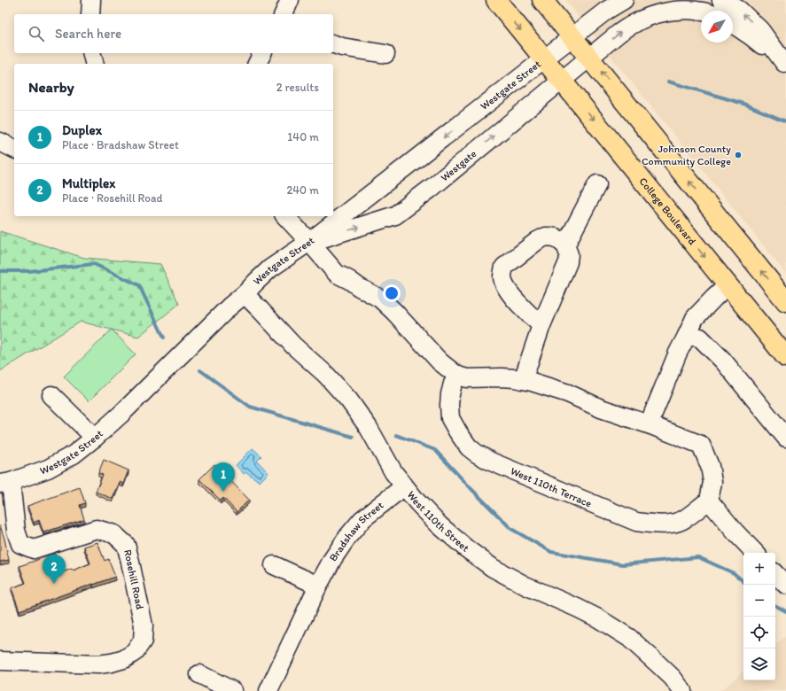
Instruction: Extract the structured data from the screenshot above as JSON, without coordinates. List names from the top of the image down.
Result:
{
  "streets": {
    "main road": ["College Boulevard"],
    "street": [
      "Westgate Street",
      "Westgate",
      "West 110th Terrace",
      "West 110th Street",
      "Bradshaw Street",
      "Rosehill Road"
    ]
  },
  "crossings": [
    ["Westgate Street", "Westgate"],
    ["Westgate Street", "College Boulevard"],
    ["Westgate Street", "West 110th Street"],
    ["Westgate Street", "Rosehill Road"],
    ["Westgate", "College Boulevard"],
    ["West 110th Street", "Bradshaw Street"]
  ],
  "one_way": ["Westgate Street", "Westgate"],
  "places": ["Johnson County Community College"],
  "north": "bottom left",
  "page": {
    "search": "Search here",
    "heading": ["Nearby", "2 results"],
    "list": [
      {
        "mark": "1",
        "name": "Duplex",
        "note": "Place · Bradshaw Street",
        "value": "140 m"
      },
      {
        "mark": "2",
        "name": "Multiplex",
        "note": "Place · Rosehill Road",
        "value": "240 m"
      }
    ],
    "pins": ["1", "2"],
    "map_buttons": ["+", "−"]
  }
}
